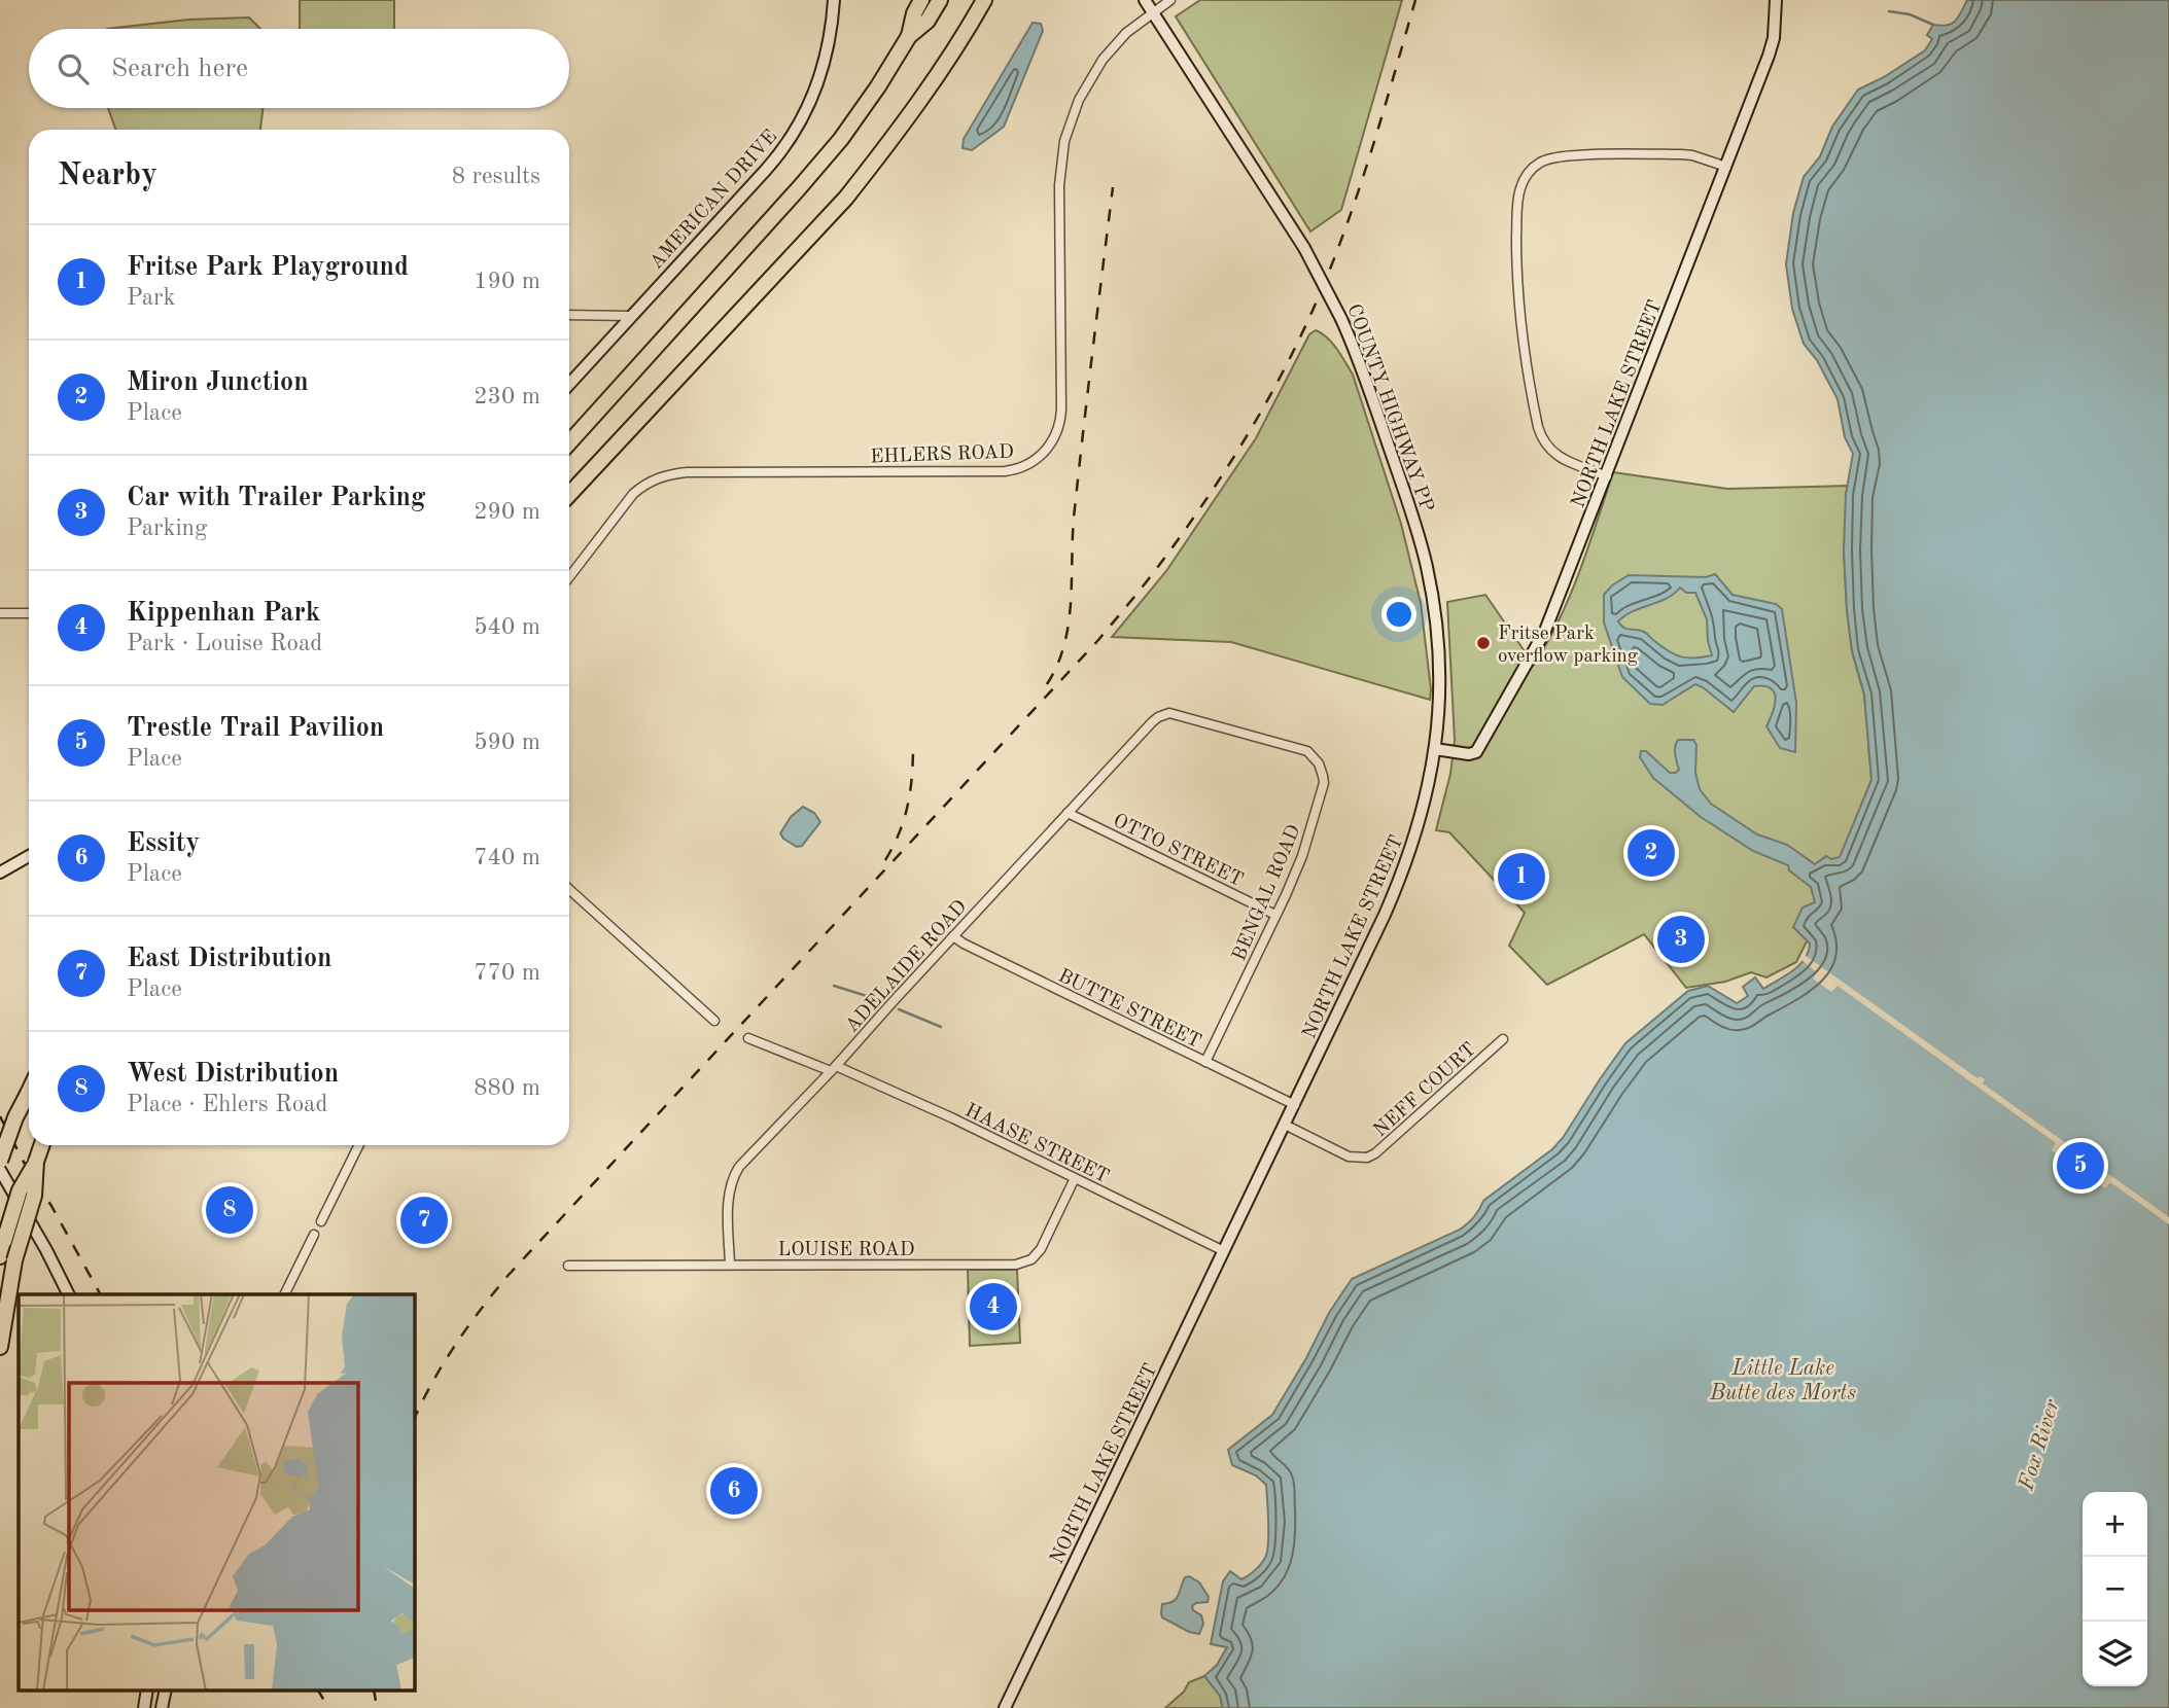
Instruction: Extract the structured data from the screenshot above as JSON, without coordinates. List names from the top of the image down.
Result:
{
  "streets": {
    "main road": ["AMERICAN DRIVE", "NORTH LAKE STREET", "COUNTY HIGHWAY PP"],
    "street": [
      "EHLERS ROAD",
      "OTTO STREET",
      "BENGAL ROAD",
      "ADELAIDE ROAD",
      "BUTTE STREET",
      "NEFF COURT",
      "HAASE STREET",
      "LOUISE ROAD"
    ]
  },
  "crossings": [
    ["NORTH LAKE STREET", "COUNTY HIGHWAY PP"],
    ["NORTH LAKE STREET", "BUTTE STREET"],
    ["NORTH LAKE STREET", "NEFF COURT"],
    ["NORTH LAKE STREET", "HAASE STREET"],
    ["COUNTY HIGHWAY PP", "EHLERS ROAD"],
    ["OTTO STREET", "BENGAL ROAD"],
    ["OTTO STREET", "ADELAIDE ROAD"],
    ["BENGAL ROAD", "ADELAIDE ROAD"],
    ["BENGAL ROAD", "BUTTE STREET"],
    ["ADELAIDE ROAD", "BUTTE STREET"],
    ["ADELAIDE ROAD", "HAASE STREET"],
    ["ADELAIDE ROAD", "LOUISE ROAD"],
    ["HAASE STREET", "LOUISE ROAD"]
  ],
  "water": ["Little Lake Butte des Morts", "Fox River"],
  "places": ["Fritse Park overflow parking"],
  "page": {
    "search": "Search here",
    "heading": ["Nearby", "8 results"],
    "list": [
      {
        "mark": "1",
        "name": "Fritse Park Playground",
        "note": "Park",
        "value": "190 m"
      },
      {
        "mark": "2",
        "name": "Miron Junction",
        "note": "Place",
        "value": "230 m"
      },
      {
        "mark": "3",
        "name": "Car with Trailer Parking",
        "note": "Parking",
        "value": "290 m"
      },
      {
        "mark": "4",
        "name": "Kippenhan Park",
        "note": "Park · Louise Road",
        "value": "540 m"
      },
      {
        "mark": "5",
        "name": "Trestle Trail Pavilion",
        "note": "Place",
        "value": "590 m"
      },
      {
        "mark": "6",
        "name": "Essity",
        "note": "Place",
        "value": "740 m"
      },
      {
        "mark": "7",
        "name": "East Distribution",
        "note": "Place",
        "value": "770 m"
      },
      {
        "mark": "8",
        "name": "West Distribution",
        "note": "Place · Ehlers Road",
        "value": "880 m"
      }
    ],
    "pins": [
      "2",
      "1",
      "3",
      "5",
      "8",
      "7",
      "4",
      "6"
    ],
    "map_buttons": ["+", "−"]
  }
}
